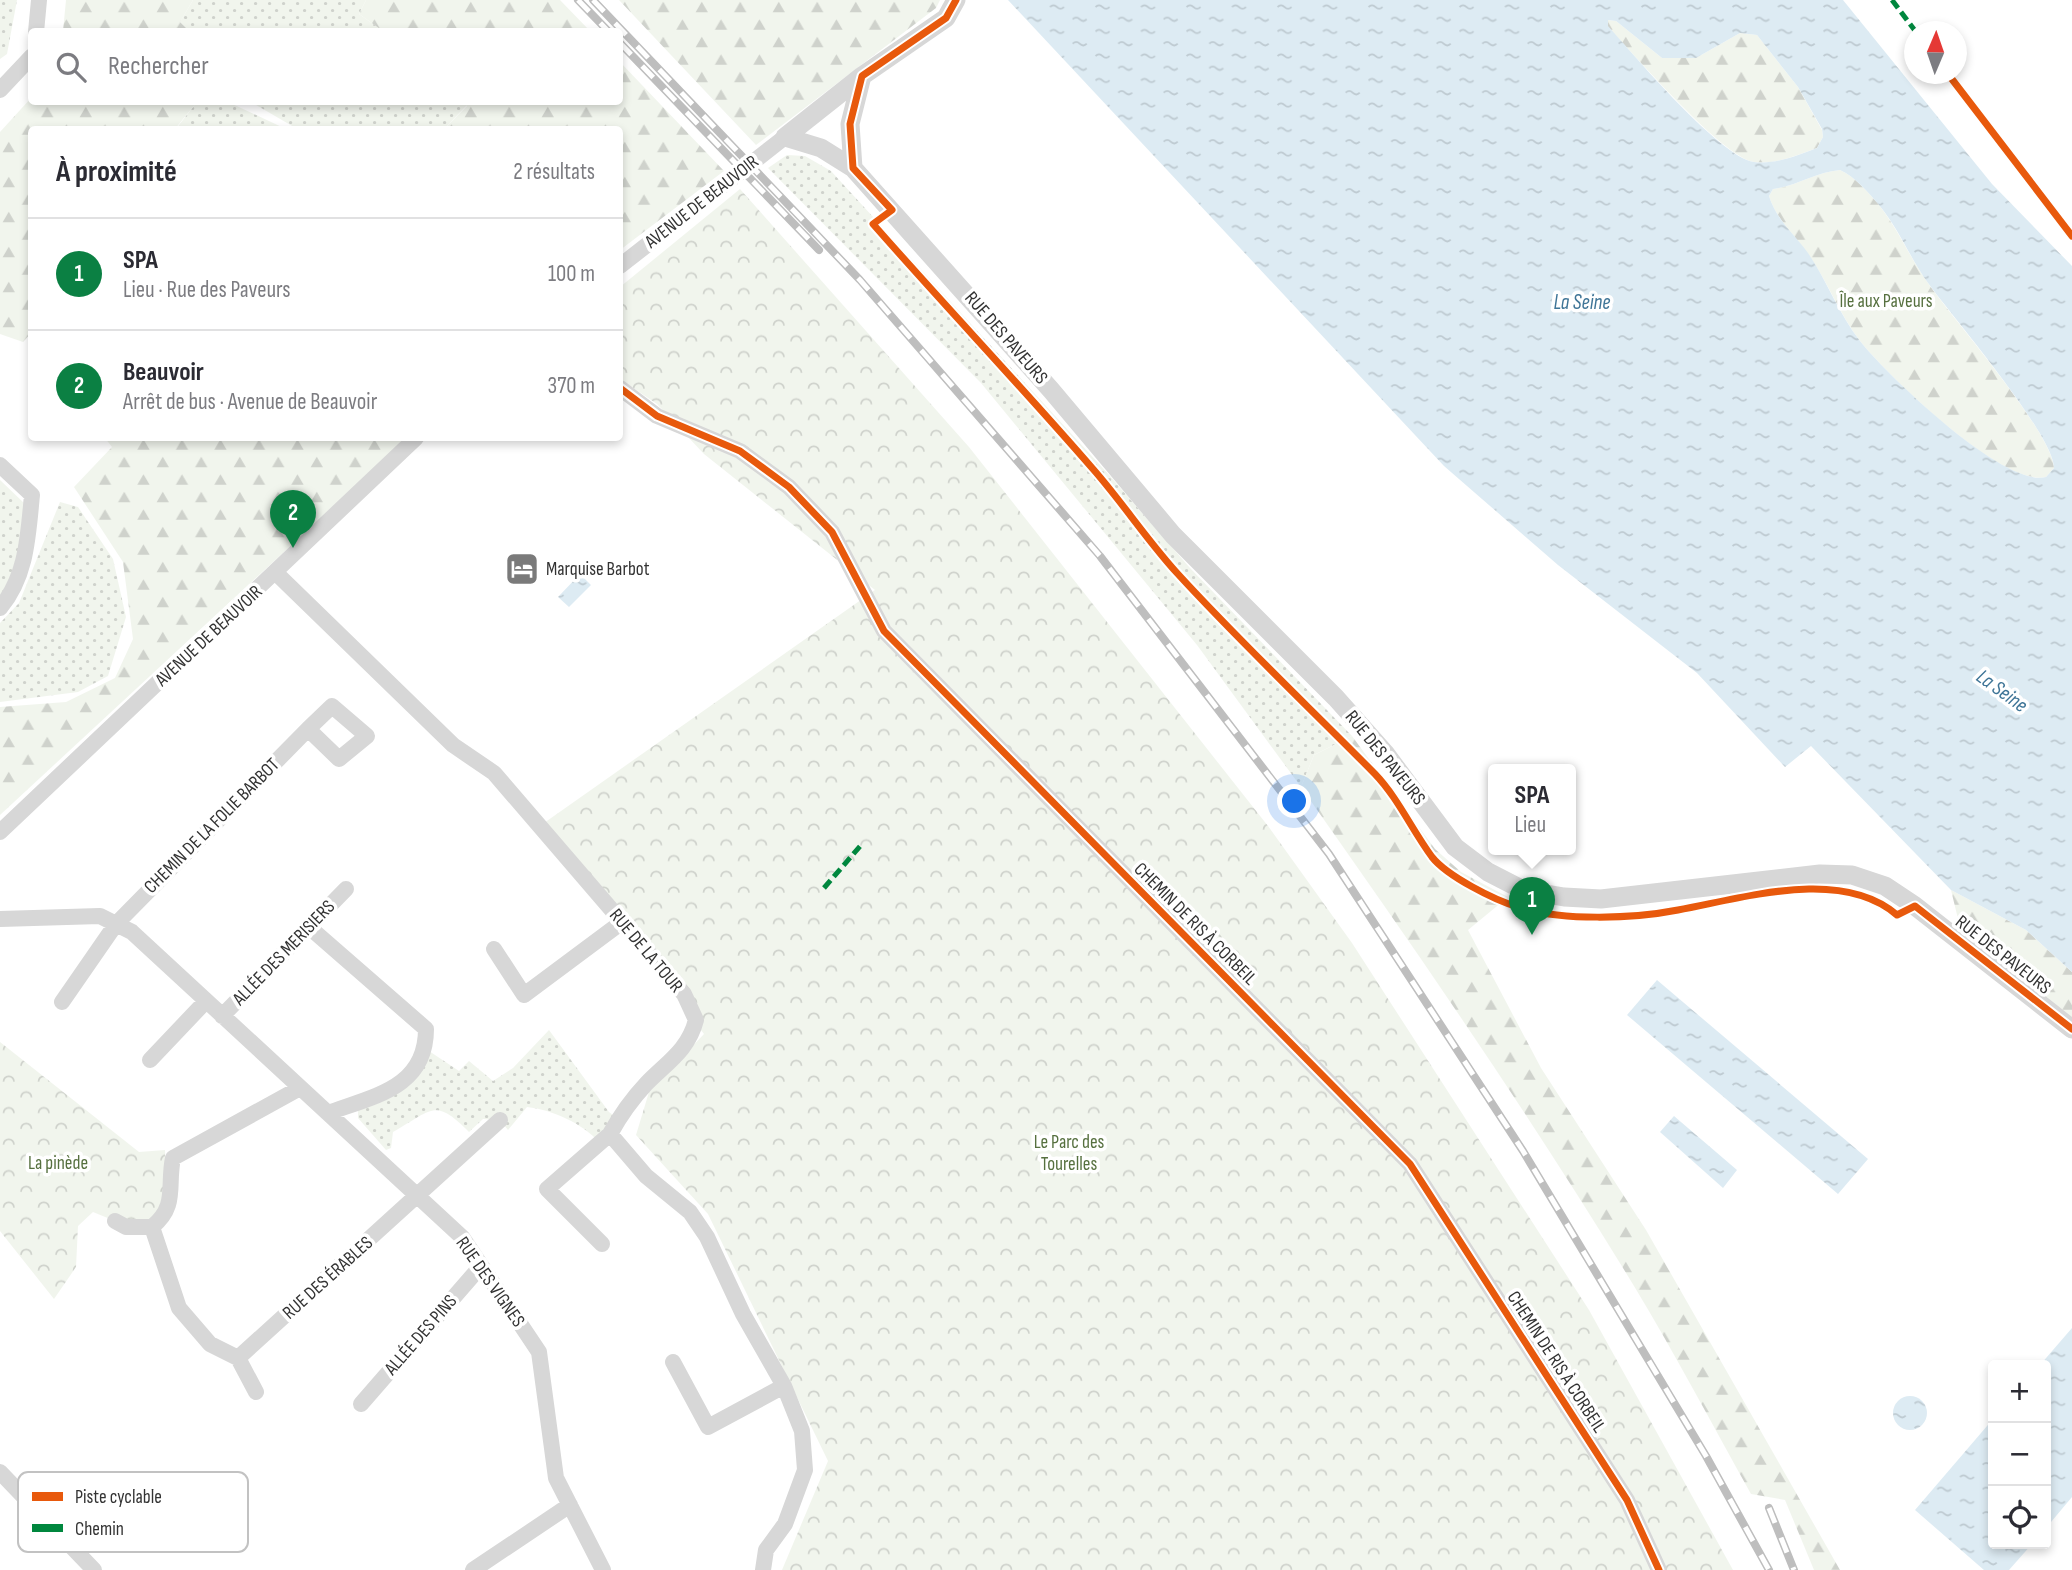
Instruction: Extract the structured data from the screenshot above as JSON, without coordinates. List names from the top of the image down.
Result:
{
  "streets": {
    "street": [
      "AVENUE DE BEAUVOIR",
      "RUE DES PAVEURS",
      "CHEMIN DE LA FOLIE BARBOT",
      "CHEMIN DE RIS À CORBEIL",
      "RUE DE LA TOUR",
      "ALLÉE DES MERISIERS",
      "RUE DES ÉRABLES",
      "RUE DES VIGNES",
      "ALLÉE DES PINS"
    ]
  },
  "crossings": [
    ["AVENUE DE BEAUVOIR", "RUE DES PAVEURS"],
    ["AVENUE DE BEAUVOIR", "RUE DE LA TOUR"],
    ["CHEMIN DE LA FOLIE BARBOT", "RUE DES VIGNES"],
    ["ALLÉE DES MERISIERS", "RUE DES VIGNES"],
    ["RUE DES ÉRABLES", "RUE DES VIGNES"],
    ["RUE DES VIGNES", "ALLÉE DES PINS"]
  ],
  "water": ["La Seine"],
  "parks": ["Île aux Paveurs", "Le Parc des Tourelles", "La pinède"],
  "places": {
    "hotel": ["Marquise Barbot"]
  },
  "legend": ["Piste cyclable", "Chemin"],
  "north": "top",
  "page": {
    "search": "Rechercher",
    "heading": ["À proximité", "2 résultats"],
    "list": [
      {
        "mark": "1",
        "name": "SPA",
        "note": "Lieu · Rue des Paveurs",
        "value": "100 m"
      },
      {
        "mark": "2",
        "name": "Beauvoir",
        "note": "Arrêt de bus · Avenue de Beauvoir",
        "value": "370 m"
      }
    ],
    "pins": ["2", "1"],
    "popup": ["SPA", "Lieu"],
    "map_buttons": ["+", "−"]
  }
}
